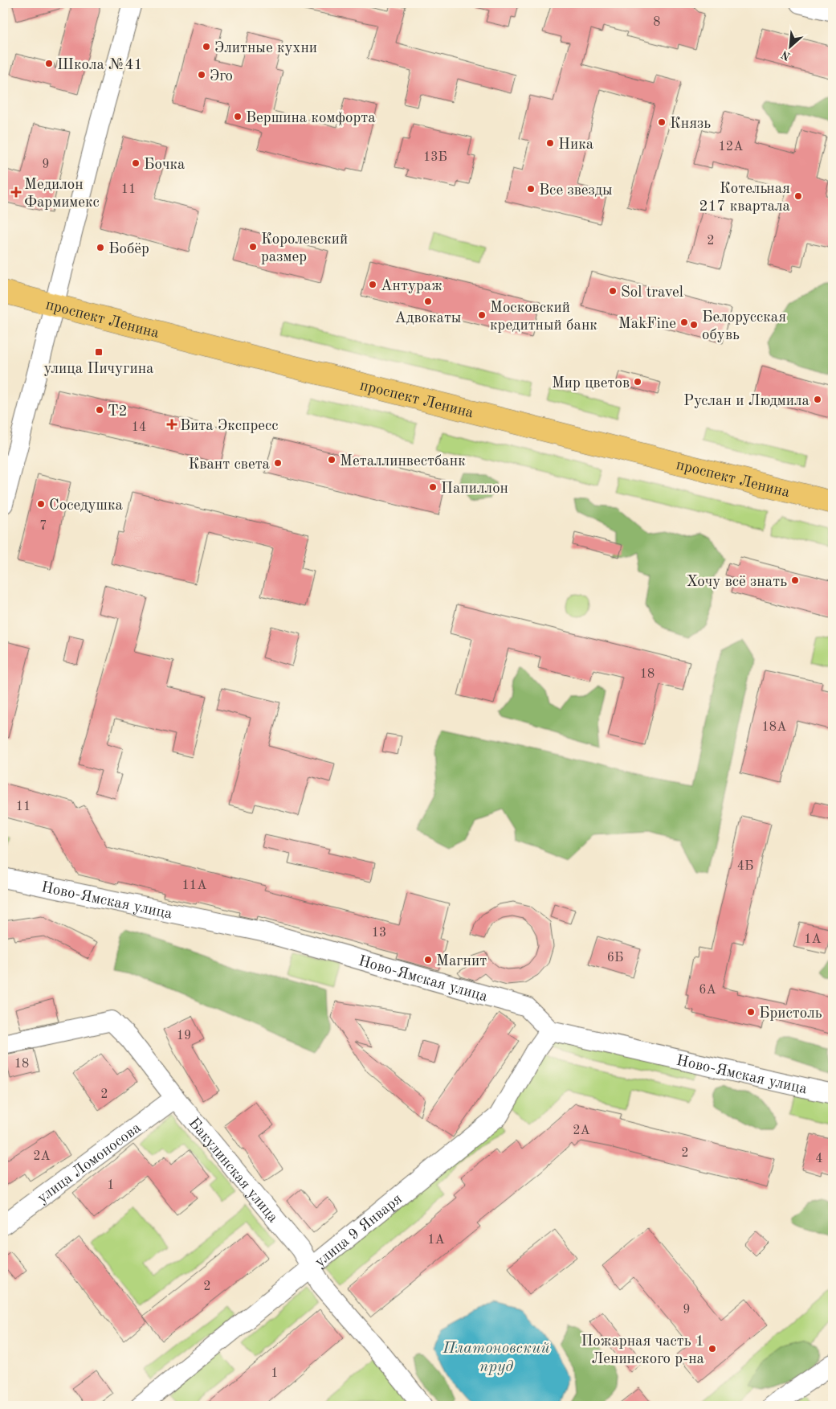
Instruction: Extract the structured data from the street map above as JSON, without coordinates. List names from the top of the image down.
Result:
{
  "streets": {
    "main road": ["проспект Ленина"],
    "street": [
      "Ново-Ямская улица",
      "улица Ломоносова",
      "Бакулинская улица",
      "улица 9 Января"
    ]
  },
  "crossings": [
    ["Ново-Ямская улица", "улица 9 Января"],
    ["улица Ломоносова", "Бакулинская улица"],
    ["Бакулинская улица", "улица 9 Января"]
  ],
  "water": ["Платоновский пруд"],
  "places": {
    "other": [
      "Элитные кухни",
      "Школа №41",
      "Эго",
      "Вершина комфорта",
      "Князь",
      "Ника",
      "Бочка",
      "Все звезды",
      "Котельная 217 квартала",
      "Королевский размер",
      "Бобёр",
      "Антураж",
      "Sol travel",
      "Адвокаты",
      "Московский кредитный банк",
      "MakFine",
      "Белорусская обувь",
      "Мир цветов",
      "Руслан и Людмила",
      "T2",
      "Металлинвестбанк",
      "Квант света",
      "Папиллон",
      "Соседушка",
      "Хочу всё знать",
      "Магнит",
      "Бристоль",
      "Пожарная часть 1 Ленинского р-на"
    ],
    "health": ["Медилон Фармимекс", "Вита Экспресс"],
    "transit": ["улица Пичугина"]
  },
  "house_numbers": [
    "8",
    "12А",
    "13Б",
    "9",
    "11",
    "2",
    "14",
    "7",
    "18",
    "18А",
    "11",
    "4Б",
    "11А",
    "13",
    "1А",
    "6Б",
    "6А",
    "19",
    "18",
    "2",
    "2А",
    "2",
    "2А",
    "4",
    "1",
    "1А",
    "2",
    "9",
    "1"
  ],
  "north": "bottom left"
}
